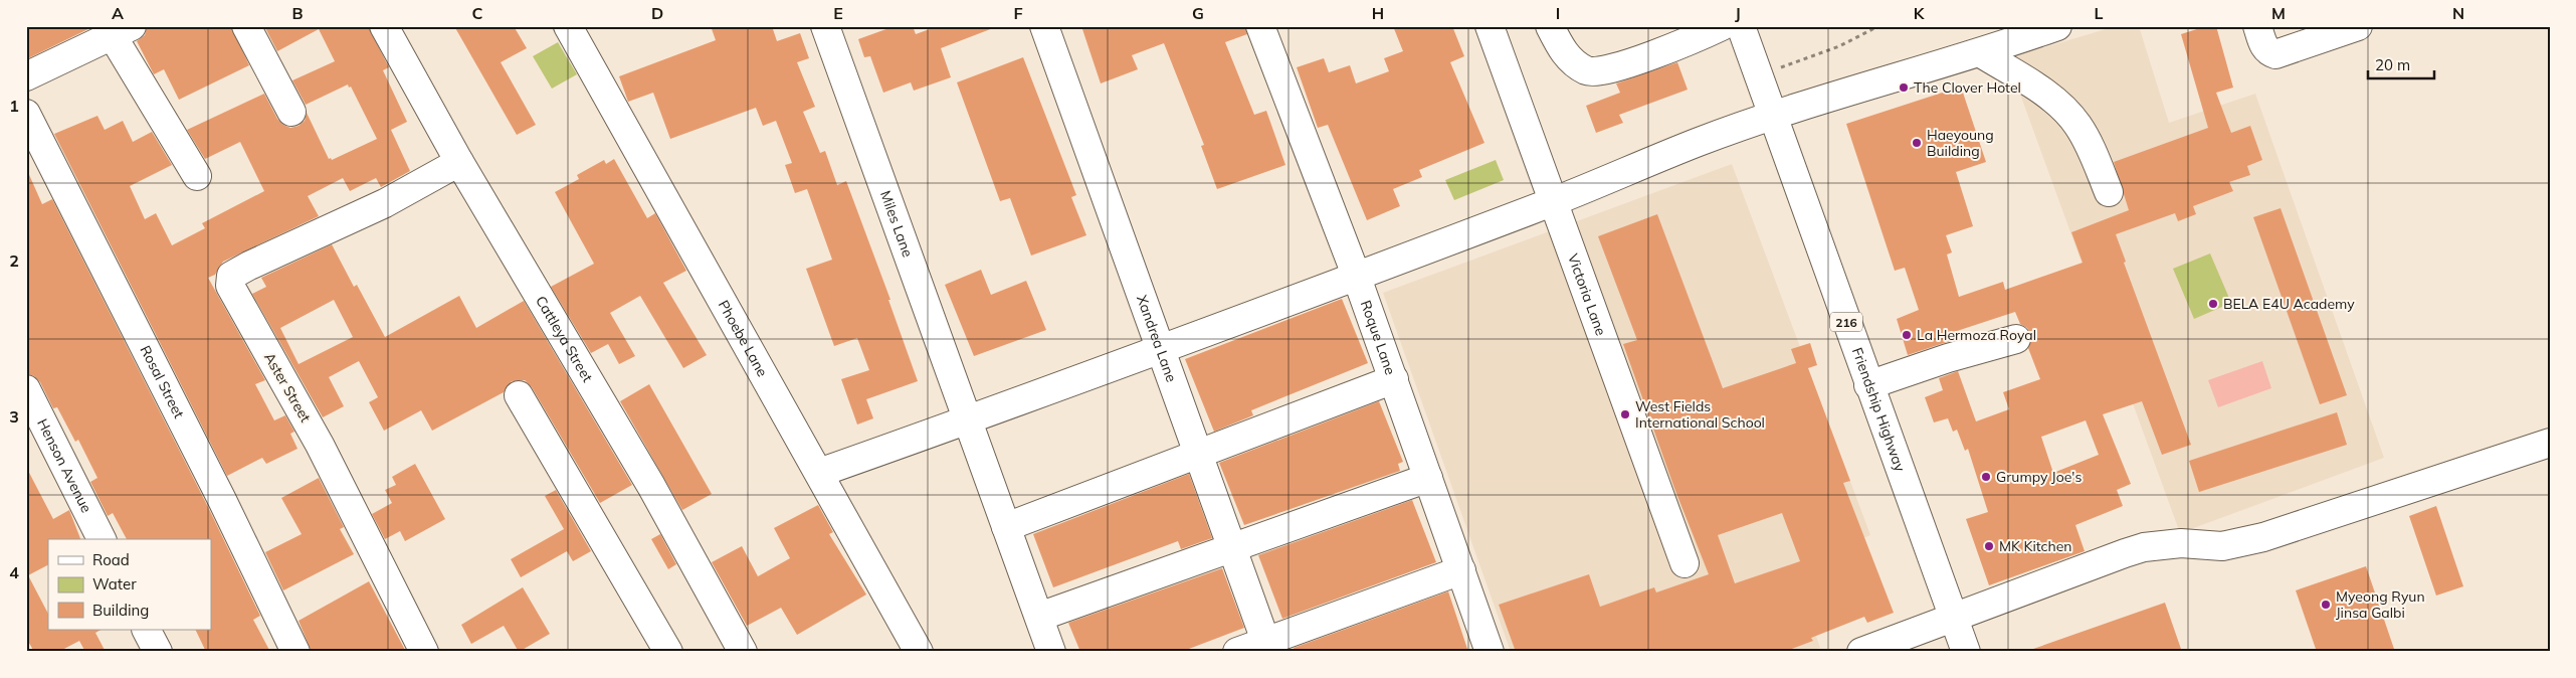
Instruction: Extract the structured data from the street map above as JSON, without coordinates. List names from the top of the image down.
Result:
{
  "streets": {
    "street": [
      "Miles Lane",
      "Victoria Lane",
      "216",
      "Cattleya Street",
      "Roque Lane",
      "Phoebe Lane",
      "Xandrea Lane",
      "Rosal Street",
      "Aster Street",
      "Friendship Highway",
      "Henson Avenue"
    ]
  },
  "crossings": [
    ["Cattleya Street", "Aster Street"]
  ],
  "places": [
    "The Clover Hotel",
    "Haeyoung Building",
    "BELA E4U Academy",
    "La Hermoza Royal",
    "West Fields International School",
    "Grumpy Joe's",
    "MK Kitchen",
    "Myeong Ryun Jinsa Galbi"
  ],
  "legend": ["Road", "Water", "Building"],
  "scale_bar": "20 m",
  "grid": {
    "columns": [
      "A",
      "B",
      "C",
      "D",
      "E",
      "F",
      "G",
      "H",
      "I",
      "J",
      "K",
      "L",
      "M",
      "N"
    ],
    "rows": [
      "1",
      "2",
      "3",
      "4"
    ]
  }
}
